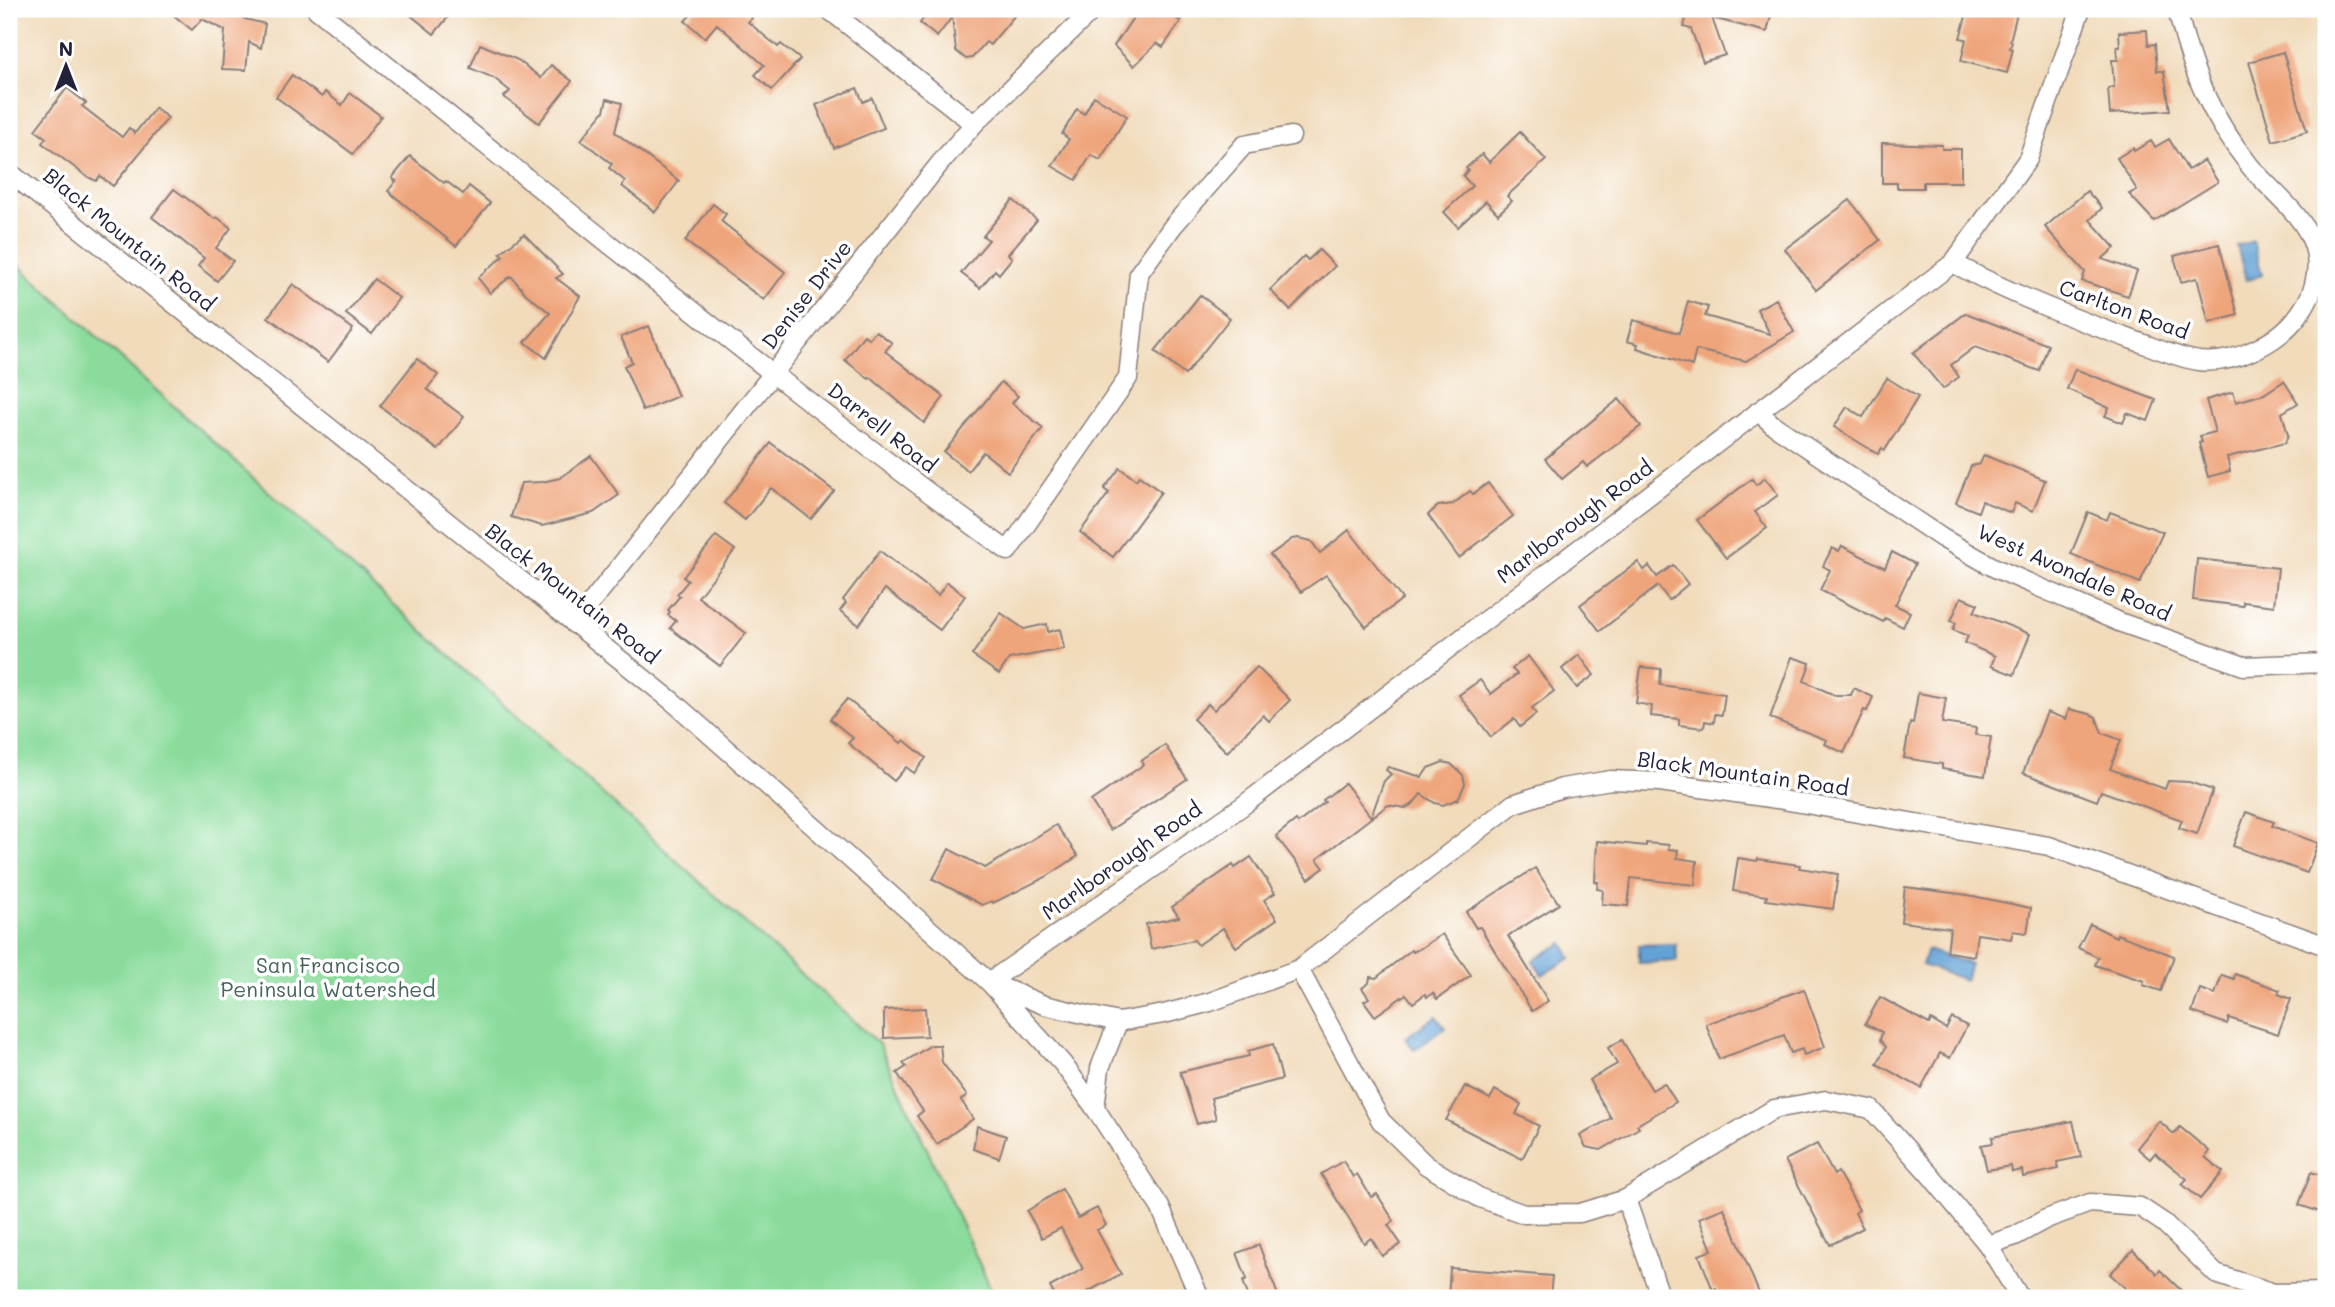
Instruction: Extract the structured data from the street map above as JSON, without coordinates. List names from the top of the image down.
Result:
{
  "streets": {
    "street": [
      "Black Mountain Road",
      "Denise Drive",
      "Carlton Road",
      "Darrell Road",
      "Marlborough Road",
      "West Avondale Road"
    ]
  },
  "crossings": [
    ["Black Mountain Road", "Denise Drive"],
    ["Black Mountain Road", "Marlborough Road"],
    ["Denise Drive", "Darrell Road"],
    ["Carlton Road", "Marlborough Road"],
    ["Marlborough Road", "West Avondale Road"]
  ],
  "parks": ["San Francisco Peninsula Watershed"],
  "north": "top"
}
